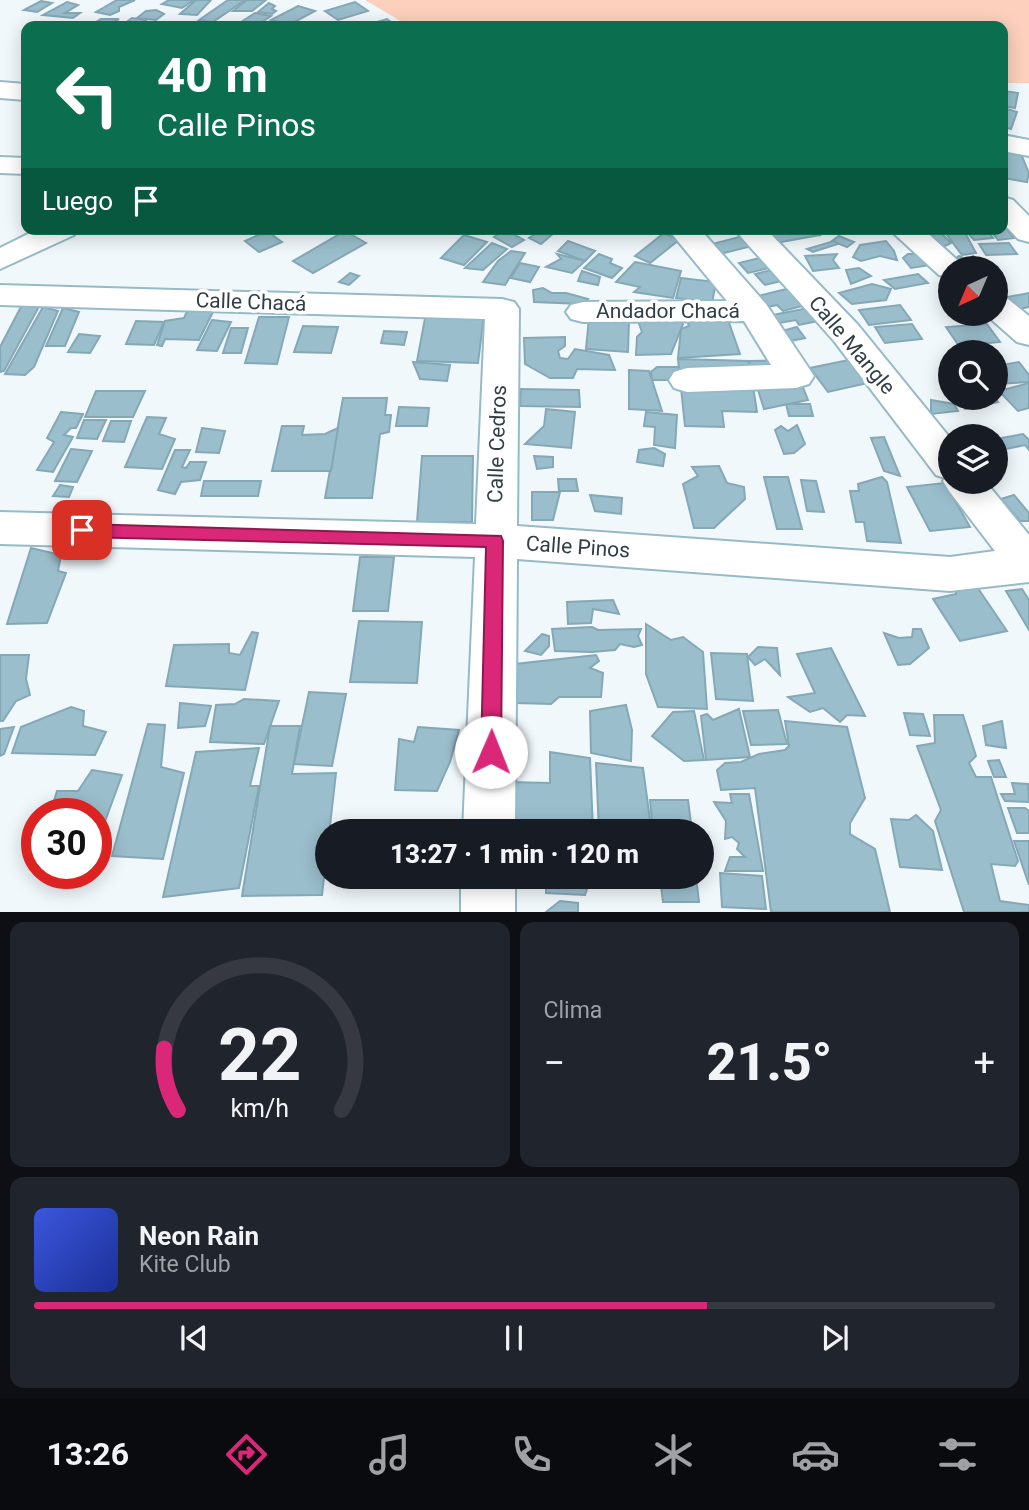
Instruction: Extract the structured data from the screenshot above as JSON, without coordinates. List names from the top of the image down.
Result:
{
  "streets": {
    "street": [
      "Calle Chacá",
      "Andador Chacá",
      "Calle Mangle",
      "Calle Cedros",
      "Calle Pinos"
    ]
  },
  "crossings": [
    ["Calle Chacá", "Calle Cedros"],
    ["Calle Cedros", "Calle Pinos"]
  ],
  "north": "bottom left",
  "page": {
    "turn": ["40 m", "Calle Pinos"],
    "then": "Luego",
    "limit": "30",
    "trip": "13:27 · 1 min · 120 m",
    "tile": "Clima",
    "heat": ["−", "21.5°", "+"],
    "song": ["Neon Rain", "Kite Club"],
    "tabs": "13:26",
    "gauge": ["22", "km/h"]
  }
}
